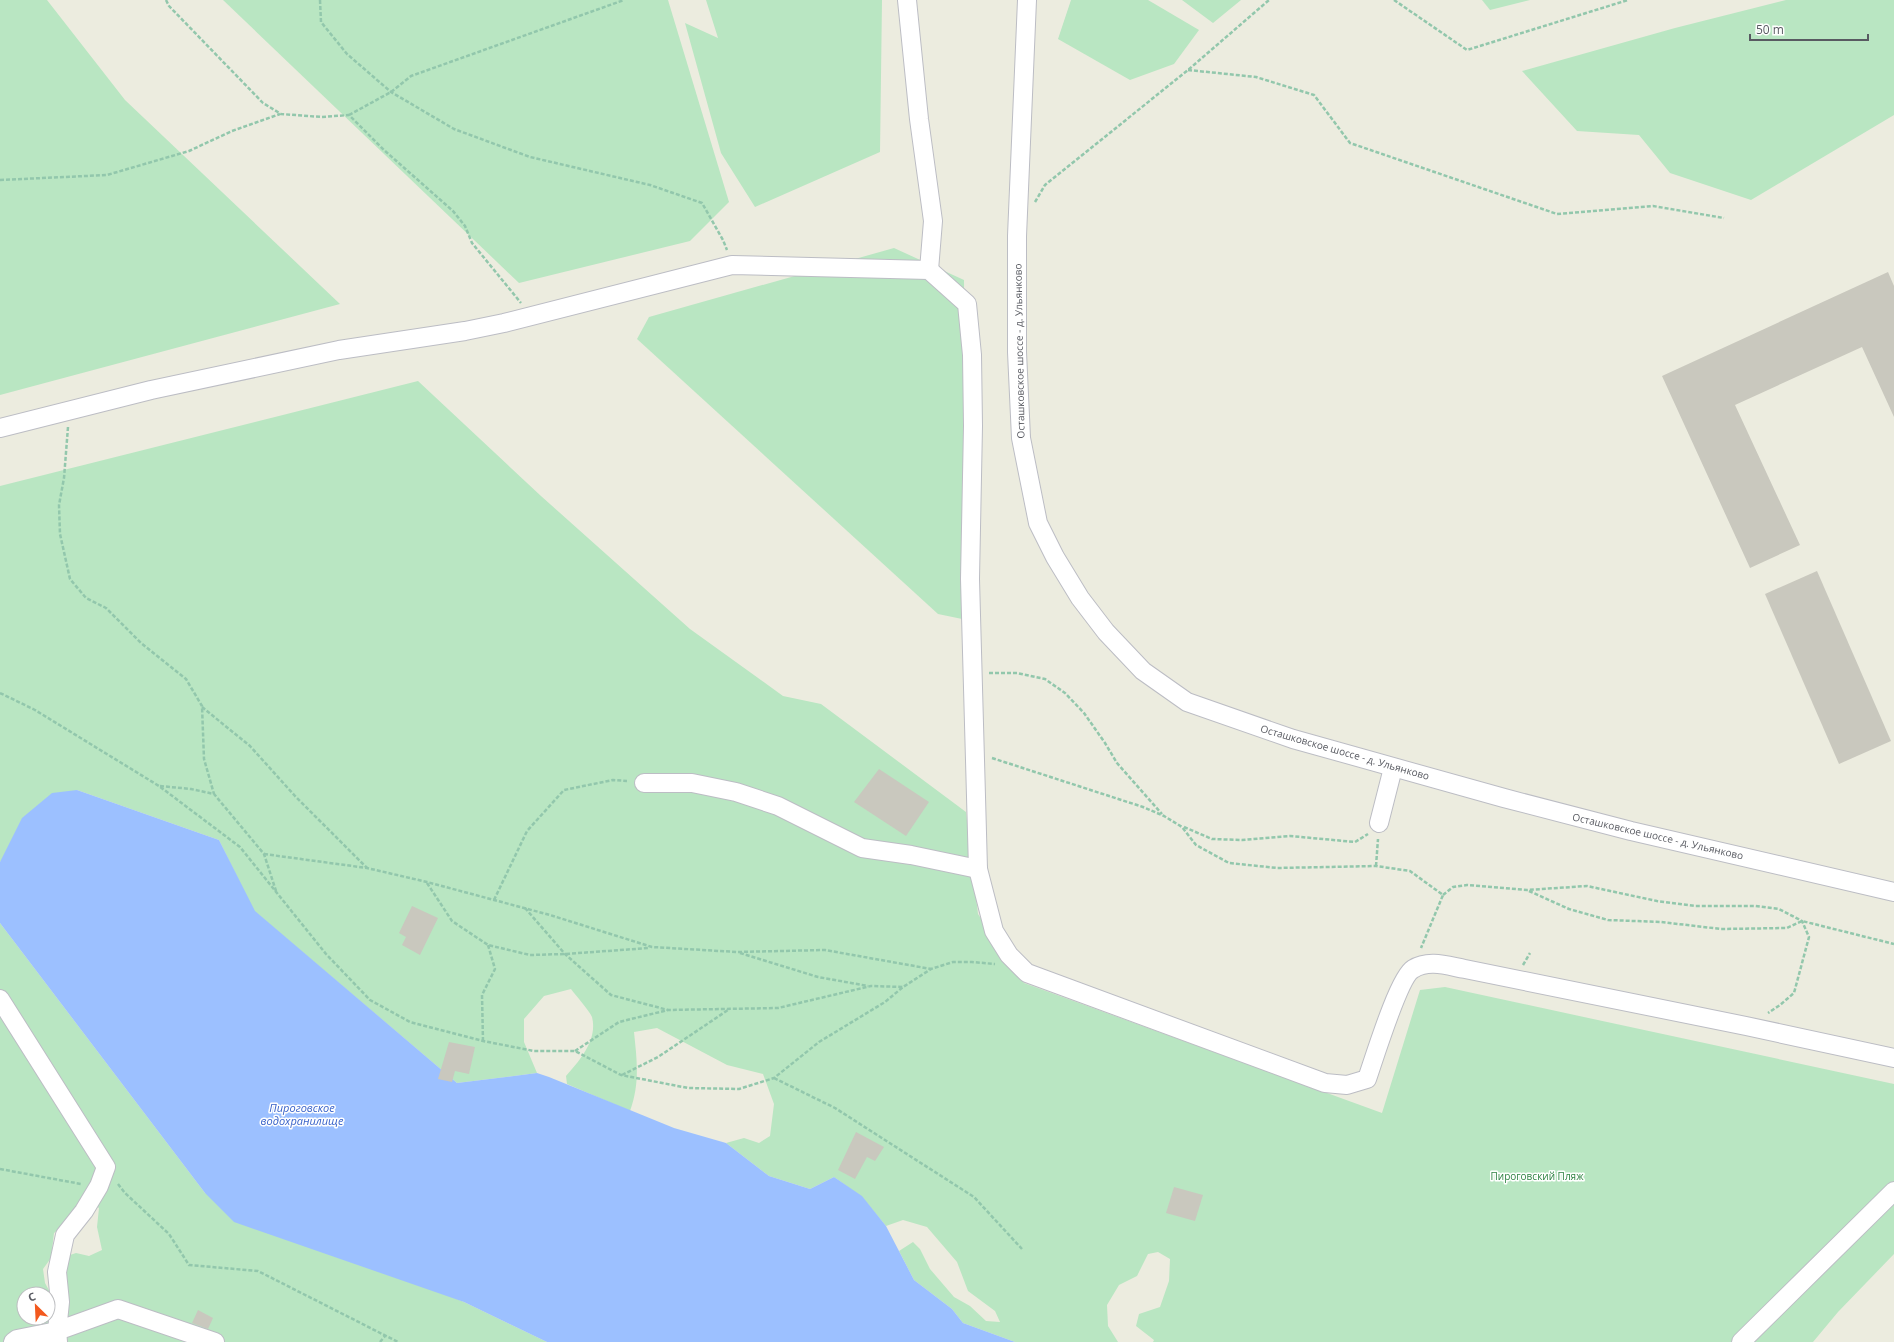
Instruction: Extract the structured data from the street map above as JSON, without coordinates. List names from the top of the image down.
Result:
{
  "streets": {
    "street": ["Осташковское шоссе - д. Ульянково"]
  },
  "water": ["Пироговское водохранилище"],
  "parks": ["Пироговский Пляж"],
  "scale_bar": "50 m",
  "north": "top left"
}
